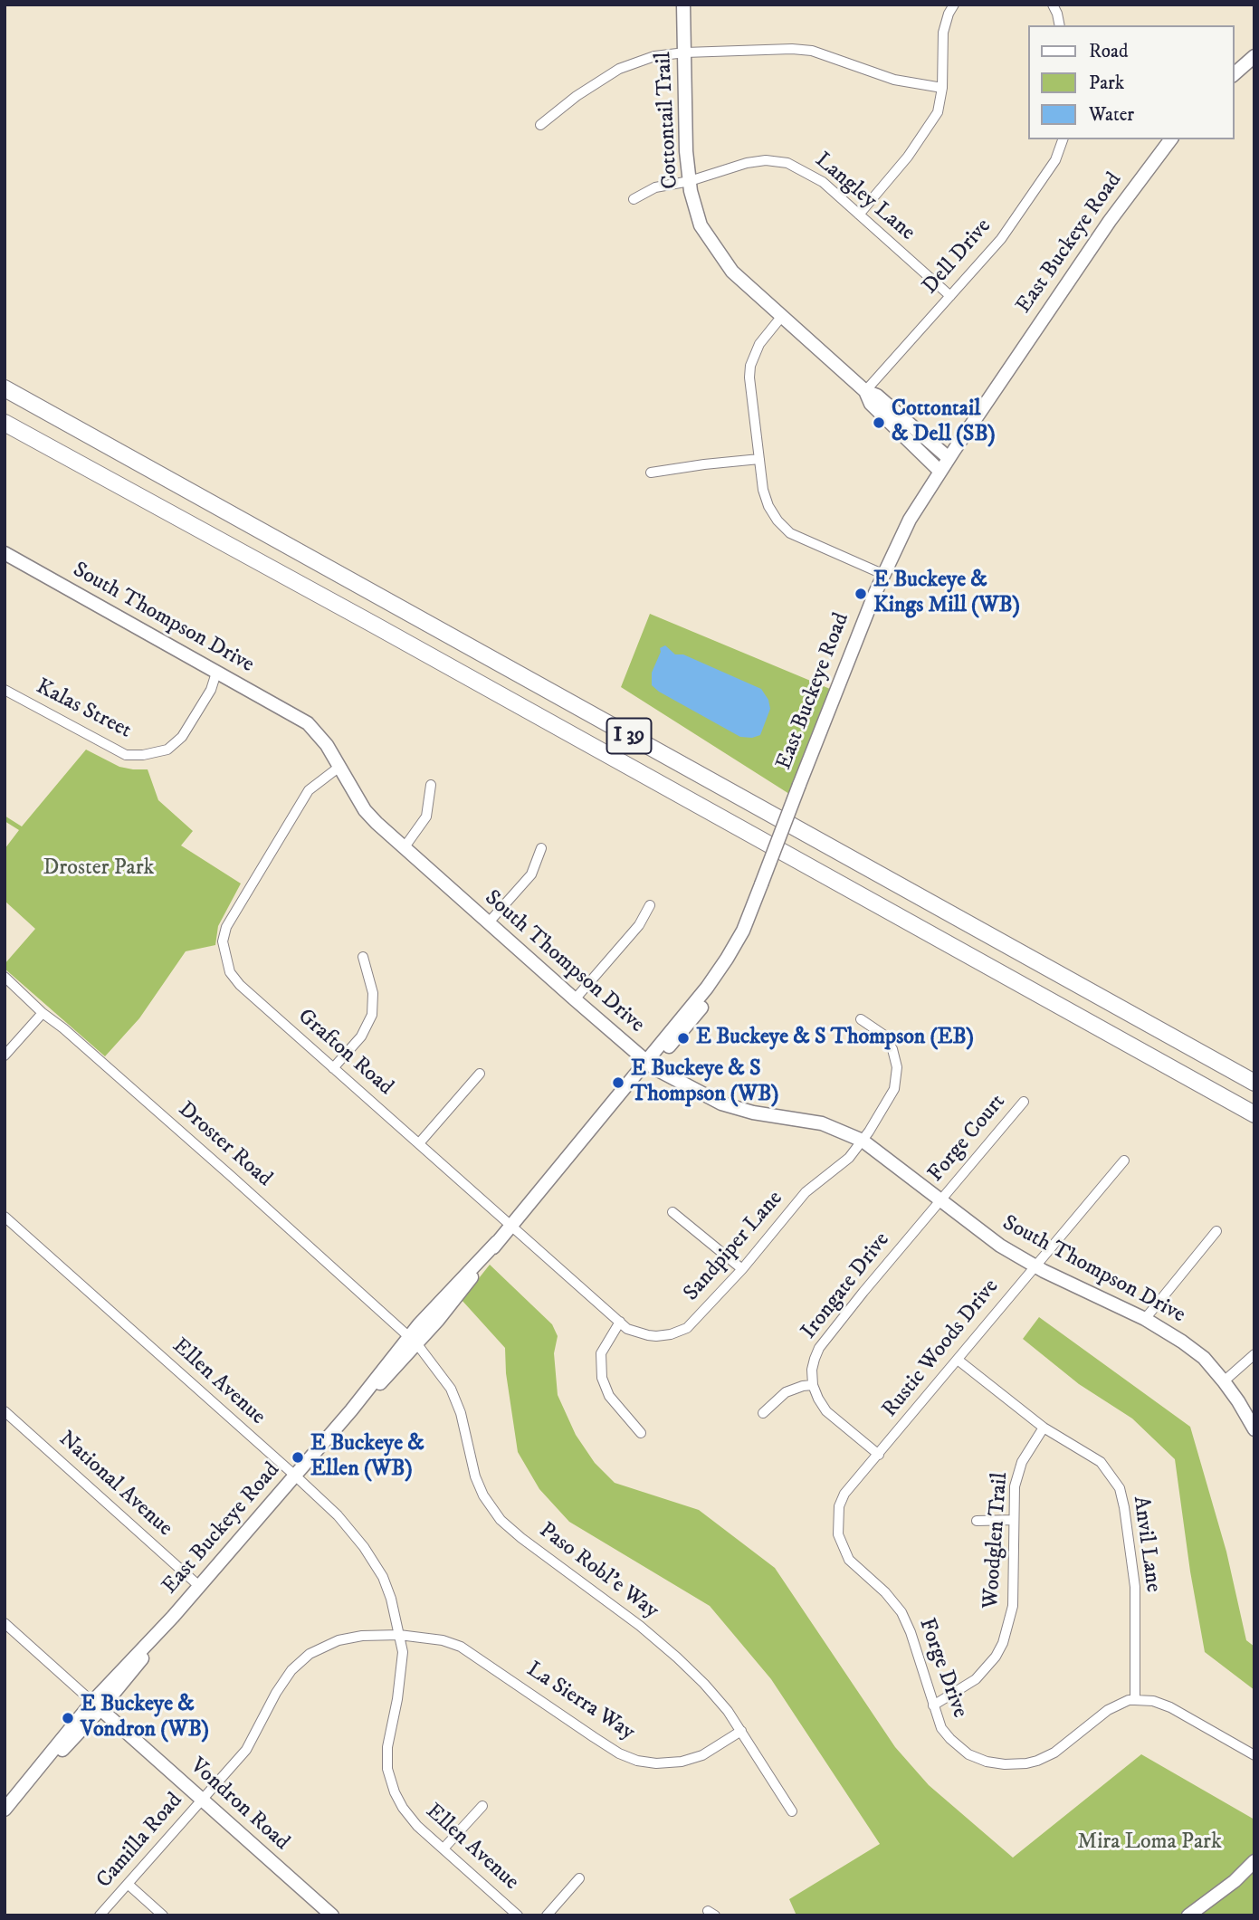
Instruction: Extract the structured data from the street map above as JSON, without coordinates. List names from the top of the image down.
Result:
{
  "streets": {
    "highway": ["I 39"],
    "street": [
      "Cottontail Trail",
      "Langley Lane",
      "East Buckeye Road",
      "Dell Drive",
      "South Thompson Drive",
      "Kalas Street",
      "Grafton Road",
      "Forge Court",
      "Droster Road",
      "Sandpiper Lane",
      "Irongate Drive",
      "Rustic Woods Drive",
      "Ellen Avenue",
      "National Avenue",
      "Woodglen Trail",
      "Anvil Lane",
      "Paso Robl'e Way",
      "Forge Drive",
      "La Sierra Way",
      "Vondron Road",
      "Camilla Road"
    ]
  },
  "crossings": [
    ["Cottontail Trail", "Langley Lane"],
    ["Cottontail Trail", "East Buckeye Road"],
    ["Cottontail Trail", "Dell Drive"],
    ["Langley Lane", "Dell Drive"],
    ["East Buckeye Road", "South Thompson Drive"],
    ["East Buckeye Road", "Grafton Road"],
    ["East Buckeye Road", "Droster Road"],
    ["East Buckeye Road", "Ellen Avenue"],
    ["East Buckeye Road", "National Avenue"],
    ["East Buckeye Road", "Paso Robl'e Way"],
    ["East Buckeye Road", "Vondron Road"],
    ["South Thompson Drive", "Kalas Street"],
    ["South Thompson Drive", "Grafton Road"],
    ["South Thompson Drive", "Forge Court"],
    ["South Thompson Drive", "Sandpiper Lane"],
    ["South Thompson Drive", "Irongate Drive"],
    ["South Thompson Drive", "Rustic Woods Drive"],
    ["Grafton Road", "Sandpiper Lane"],
    ["Forge Court", "Irongate Drive"],
    ["Droster Road", "Paso Robl'e Way"],
    ["Rustic Woods Drive", "Anvil Lane"],
    ["Rustic Woods Drive", "Forge Drive"],
    ["Ellen Avenue", "La Sierra Way"],
    ["Ellen Avenue", "Camilla Road"],
    ["Woodglen Trail", "Anvil Lane"],
    ["Woodglen Trail", "Forge Drive"],
    ["Anvil Lane", "Forge Drive"],
    ["Paso Robl'e Way", "La Sierra Way"],
    ["La Sierra Way", "Camilla Road"],
    ["Vondron Road", "Camilla Road"]
  ],
  "parks": ["Droster Park", "Mira Loma Park"],
  "places": [
    "Cottontail & Dell (SB)",
    "E Buckeye & Kings Mill (WB)",
    "E Buckeye & S Thompson (EB)",
    "E Buckeye & S Thompson (WB)",
    "E Buckeye & Ellen (WB)",
    "E Buckeye & Vondron (WB)"
  ],
  "legend": ["Road", "Park", "Water"]
}
